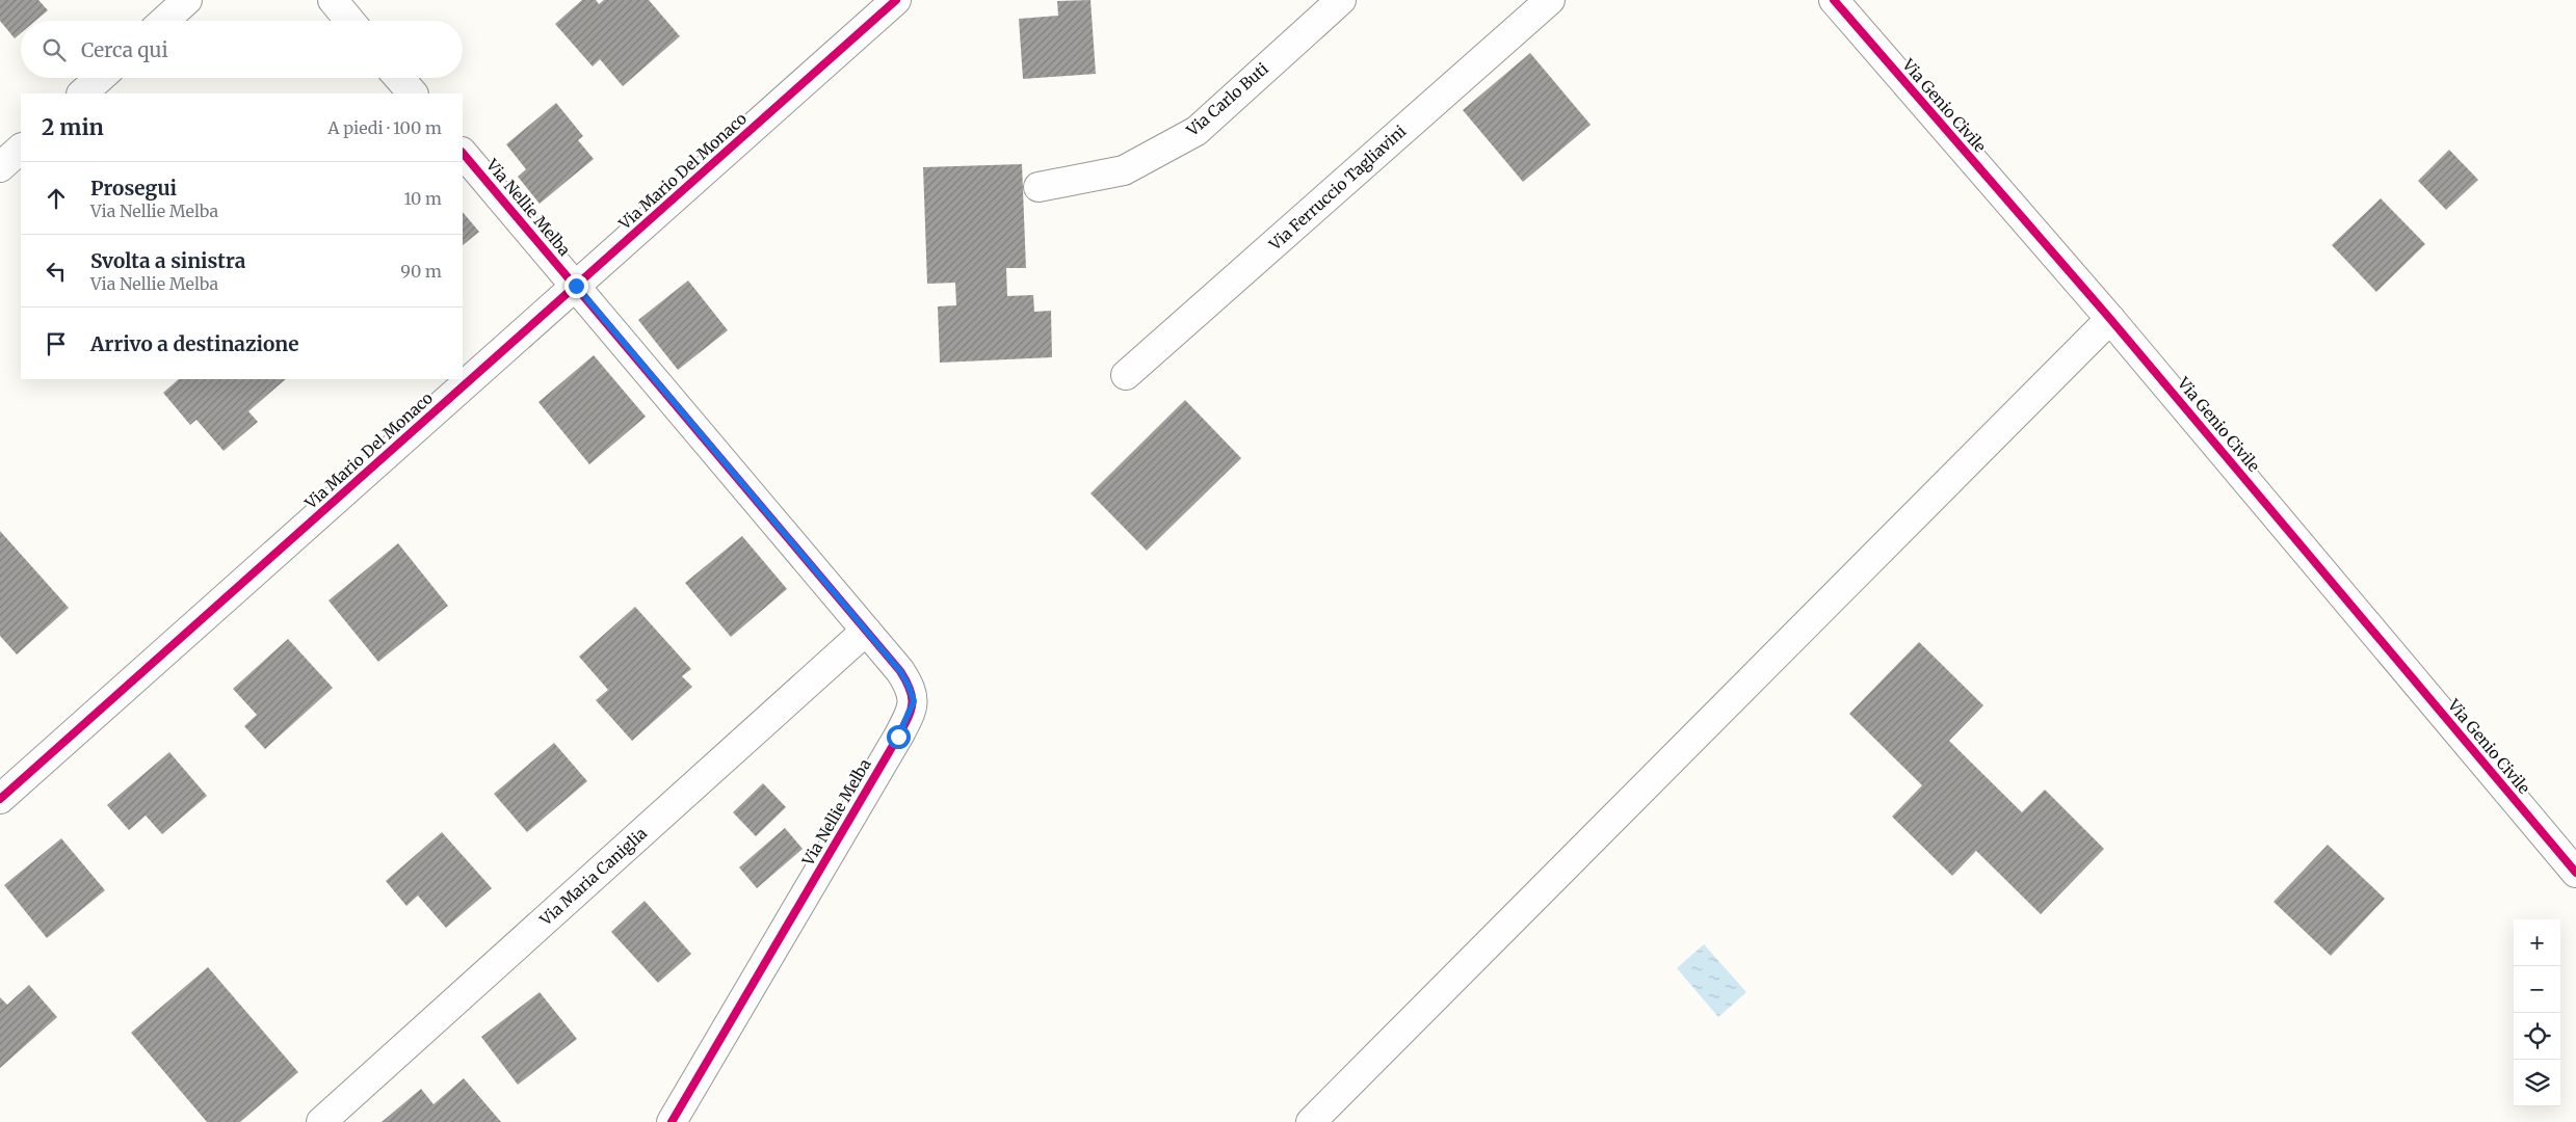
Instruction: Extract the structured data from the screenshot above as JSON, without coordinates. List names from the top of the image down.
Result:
{
  "streets": {
    "street": [
      "Via Carlo Buti",
      "Via Genio Civile",
      "Via Mario Del Monaco",
      "Via Ferruccio Tagliavini",
      "Via Nellie Melba",
      "Via Maria Caniglia"
    ]
  },
  "crossings": [
    ["Via Mario Del Monaco", "Via Nellie Melba"],
    ["Via Nellie Melba", "Via Maria Caniglia"]
  ],
  "page": {
    "search": "Cerca qui",
    "heading": ["2 min", "A piedi · 100 m"],
    "list": [
      ["Prosegui", "Via Nellie Melba", "10 m"],
      ["Svolta a sinistra", "Via Nellie Melba", "90 m"],
      "Arrivo a destinazione"
    ],
    "map_buttons": ["+", "−"]
  }
}
